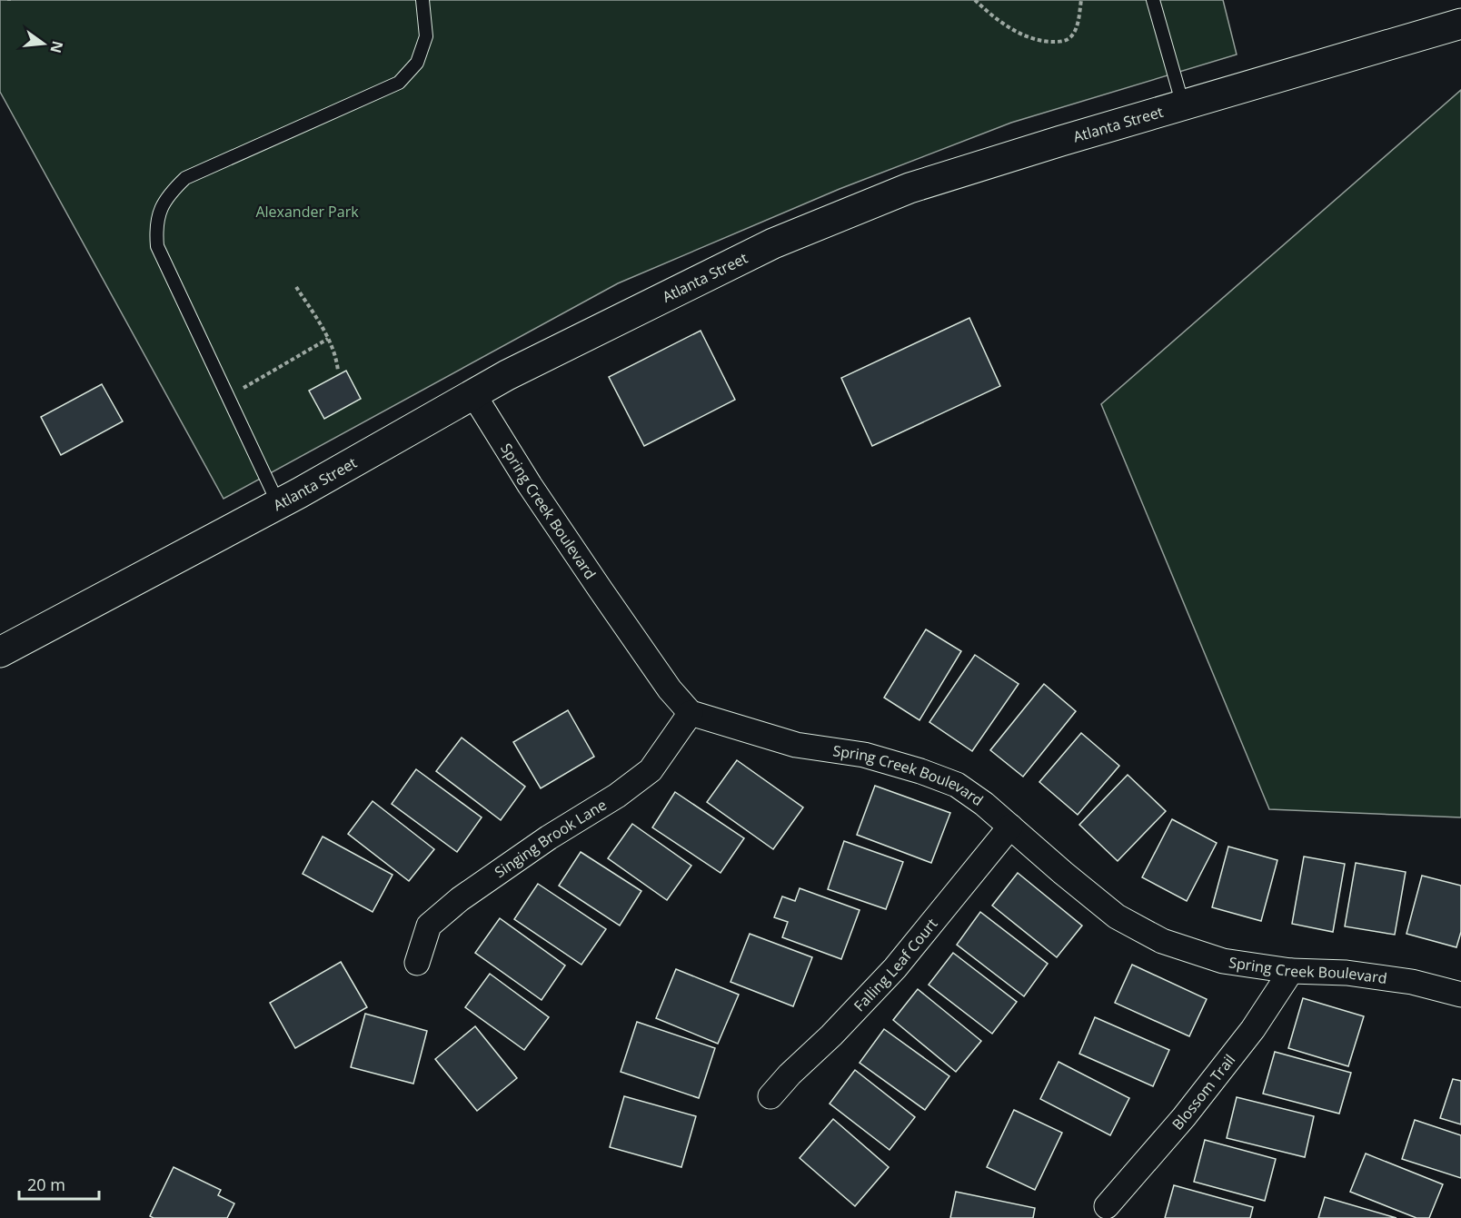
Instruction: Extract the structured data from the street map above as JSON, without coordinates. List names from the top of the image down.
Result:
{
  "streets": {
    "main road": ["Atlanta Street"],
    "street": [
      "Spring Creek Boulevard",
      "Singing Brook Lane",
      "Falling Leaf Court",
      "Blossom Trail"
    ]
  },
  "crossings": [
    ["Atlanta Street", "Spring Creek Boulevard"],
    ["Spring Creek Boulevard", "Singing Brook Lane"],
    ["Spring Creek Boulevard", "Falling Leaf Court"],
    ["Spring Creek Boulevard", "Blossom Trail"]
  ],
  "parks": ["Alexander Park"],
  "scale_bar": "20 m",
  "north": "right"
}
